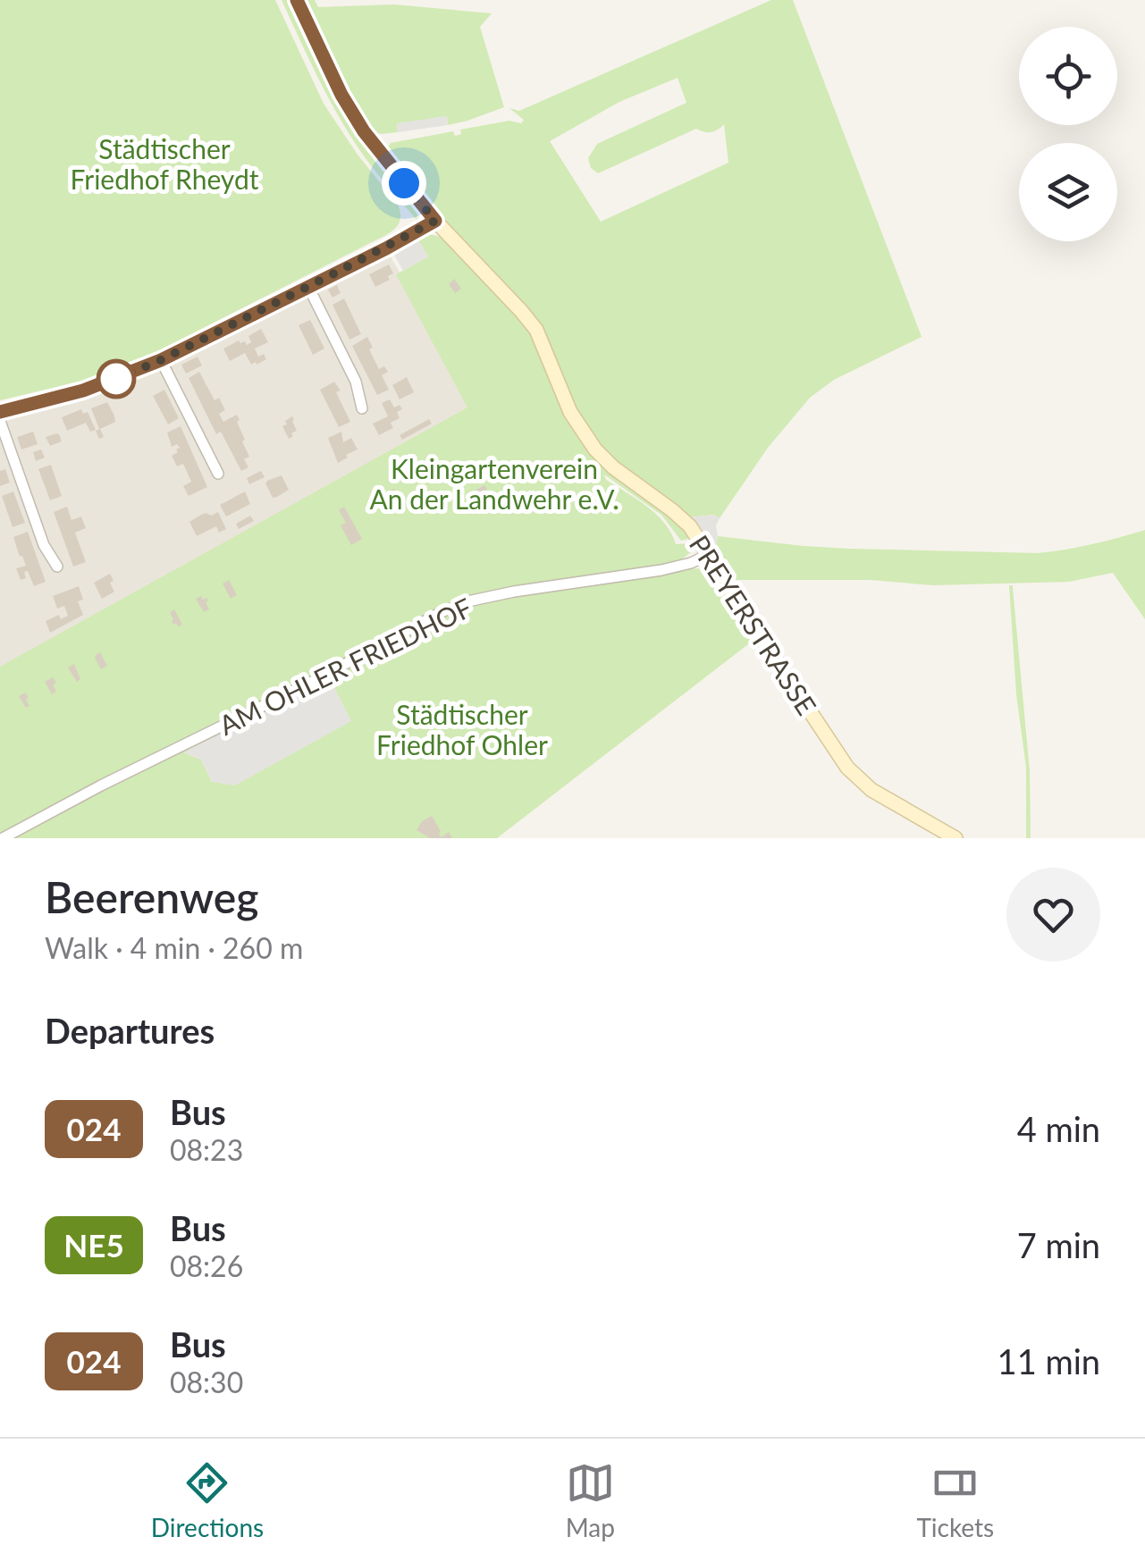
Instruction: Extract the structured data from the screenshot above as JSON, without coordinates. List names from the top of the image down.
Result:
{
  "streets": {
    "main road": ["PREYERSTRASSE"],
    "street": ["AM OHLER FRIEDHOF"]
  },
  "crossings": [
    ["PREYERSTRASSE", "AM OHLER FRIEDHOF"]
  ],
  "parks": ["Städtischer Friedhof Rheydt", "Kleingartenverein An der Landwehr e.V.", "Städtischer Friedhof Ohler"],
  "lines": ["bus line 024"],
  "page": {
    "heading": [
      ["Beerenweg", "Walk · 4 min · 260 m"],
      "Departures"
    ],
    "list": [
      {
        "mark": "024",
        "name": "Bus",
        "note": "08:23",
        "value": "4 min"
      },
      {
        "mark": "NE5",
        "name": "Bus",
        "note": "08:26",
        "value": "7 min"
      },
      {
        "mark": "024",
        "name": "Bus",
        "note": "08:30",
        "value": "11 min"
      }
    ],
    "tabs": ["Directions", "Map", "Tickets"]
  }
}
